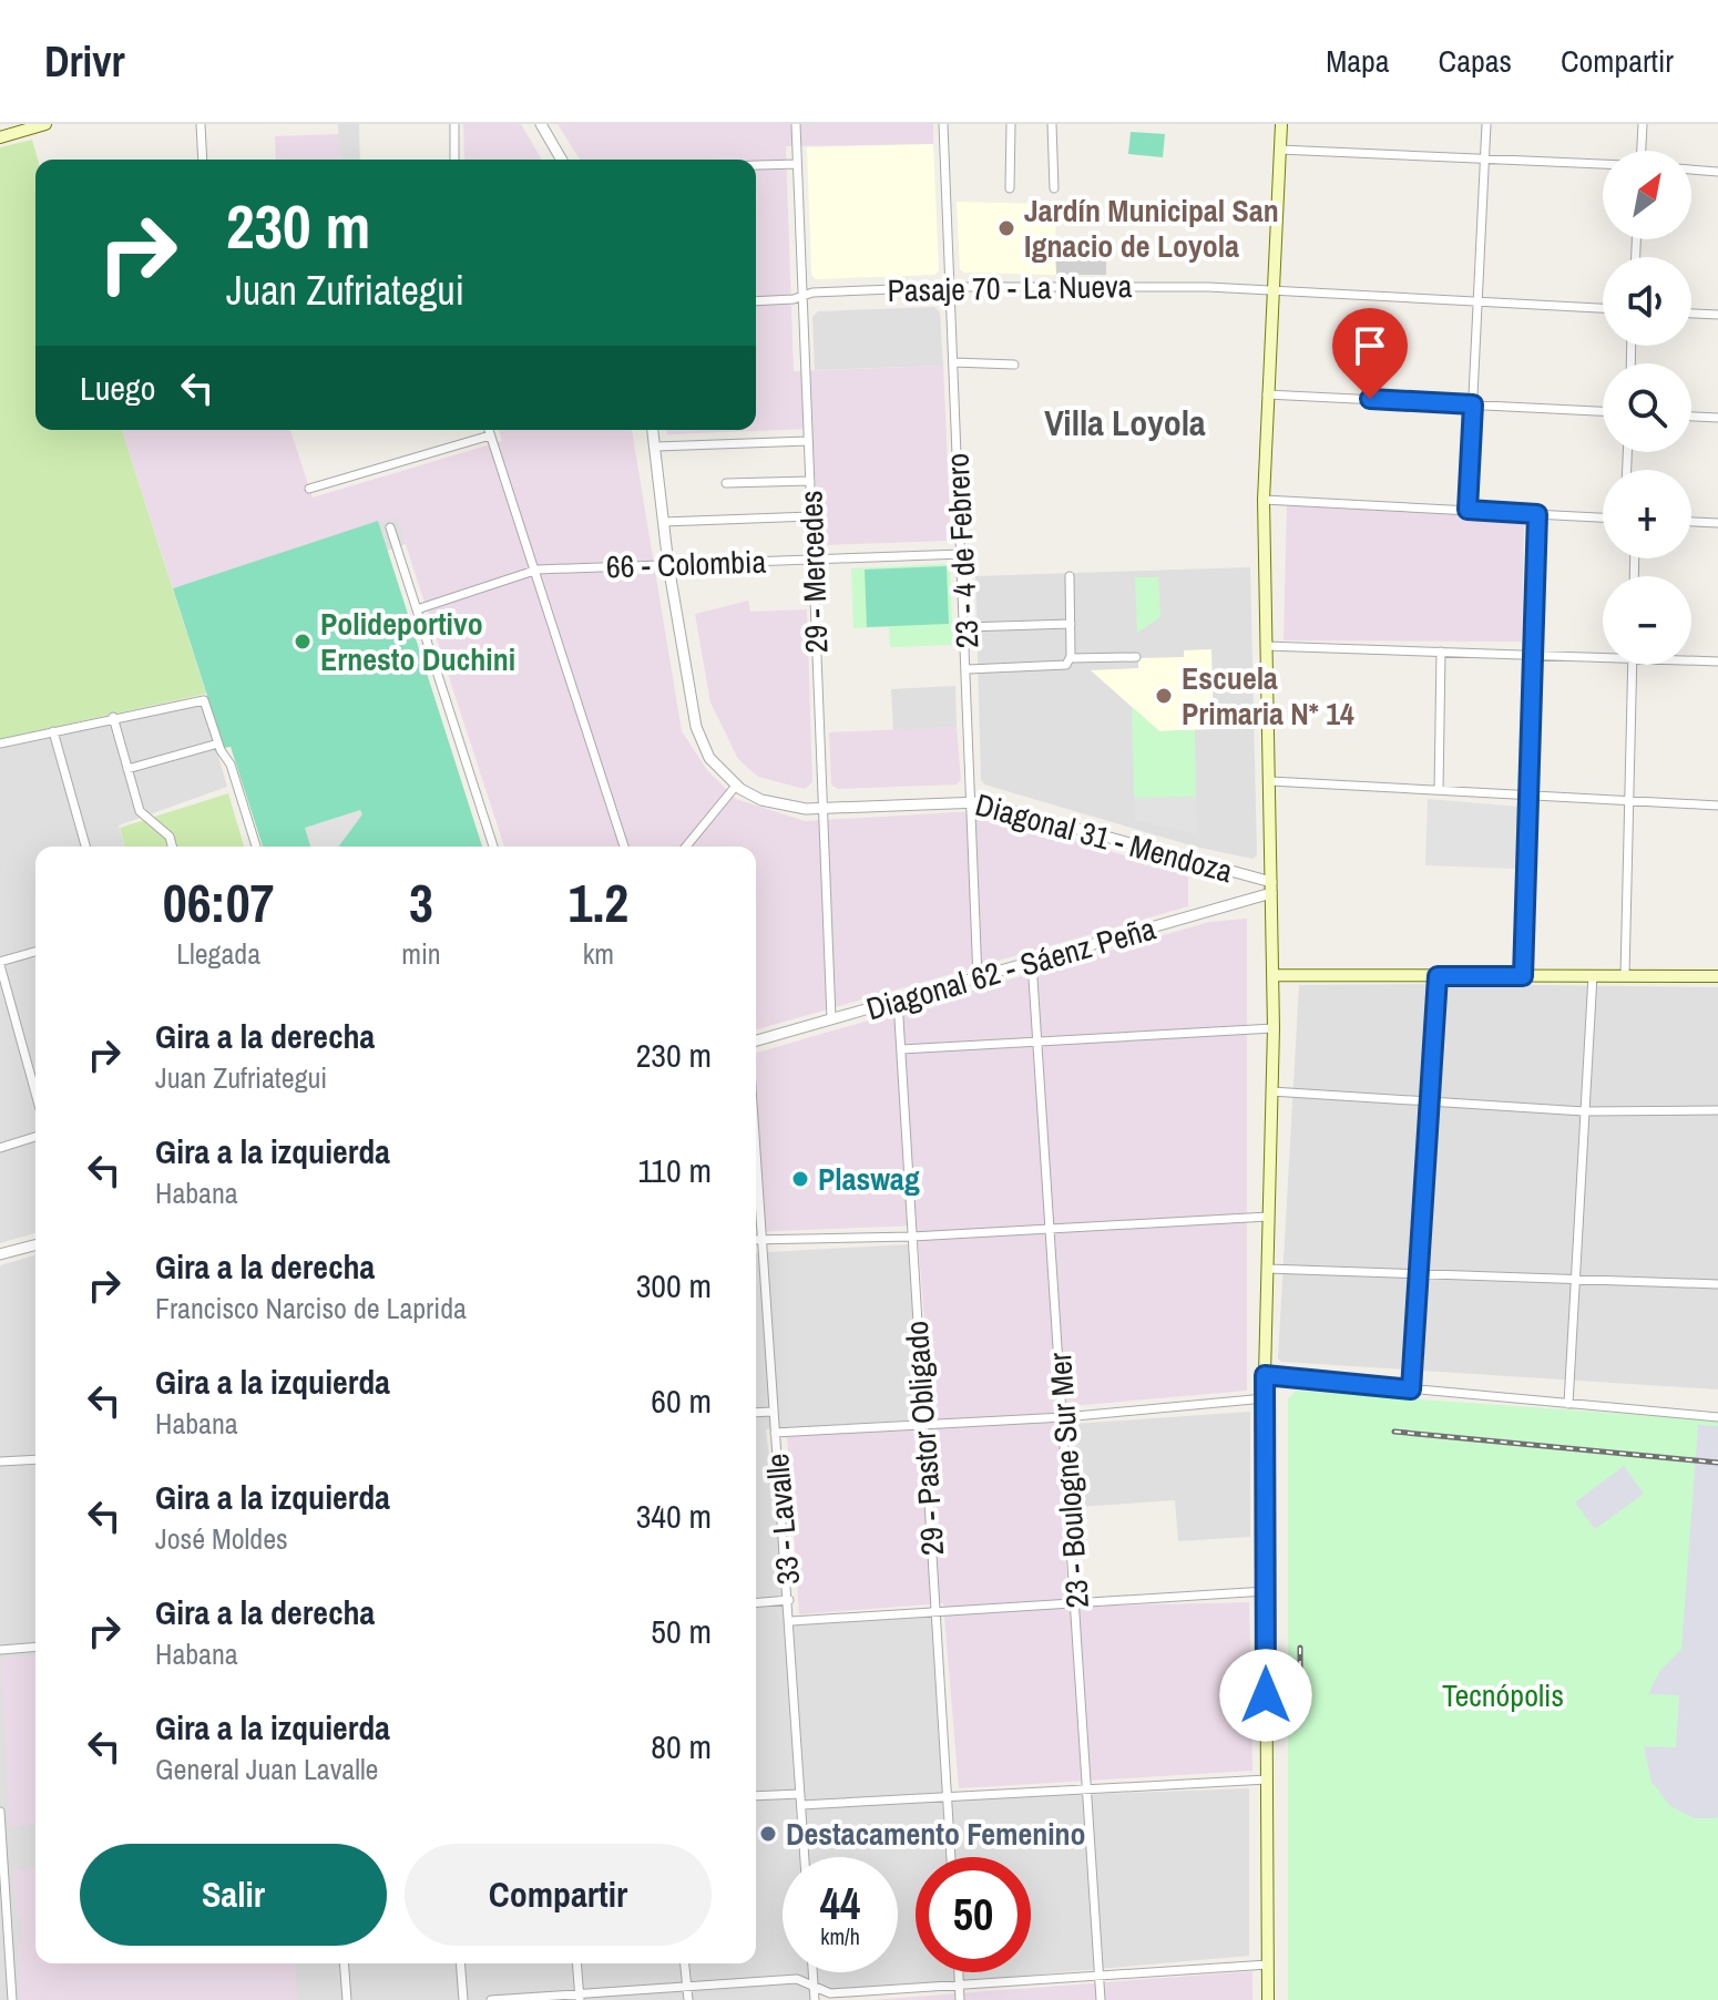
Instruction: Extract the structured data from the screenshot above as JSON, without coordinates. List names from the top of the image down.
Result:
{
  "streets": {
    "street": [
      "Pasaje 70 - La Nueva",
      "23 - 4 de Febrero",
      "66 - Colombia",
      "29 - Mercedes",
      "Diagonal 31 - Mendoza",
      "Diagonal 62 - Sáenz Peña",
      "29 - Pastor Obligado",
      "23 - Boulogne Sur Mer",
      "33 - Lavalle"
    ]
  },
  "crossings": [
    ["Pasaje 70 - La Nueva", "23 - 4 de Febrero"],
    ["Pasaje 70 - La Nueva", "29 - Mercedes"],
    ["23 - 4 de Febrero", "66 - Colombia"],
    ["23 - 4 de Febrero", "Diagonal 31 - Mendoza"],
    ["23 - 4 de Febrero", "Diagonal 62 - Sáenz Peña"],
    ["66 - Colombia", "29 - Mercedes"],
    ["66 - Colombia", "Diagonal 31 - Mendoza"],
    ["29 - Mercedes", "Diagonal 31 - Mendoza"],
    ["29 - Mercedes", "Diagonal 62 - Sáenz Peña"],
    ["Diagonal 31 - Mendoza", "Diagonal 62 - Sáenz Peña"],
    ["Diagonal 62 - Sáenz Peña", "29 - Pastor Obligado"],
    ["Diagonal 62 - Sáenz Peña", "23 - Boulogne Sur Mer"]
  ],
  "districts": ["Villa Loyola"],
  "parks": ["Tecnópolis"],
  "places": [
    "Jardín Municipal San Ignacio de Loyola",
    "Polideportivo Ernesto Duchini",
    "Escuela Primaria N* 14",
    "Plaswag",
    "Destacamento Femenino"
  ],
  "north": "top right",
  "page": {
    "header": "Drivr",
    "nav": ["Mapa", "Capas", "Compartir"],
    "map_buttons": ["+", "−"],
    "turn": ["230 m", "Juan Zufriategui"],
    "then": "Luego",
    "eta": [
      "06:07",
      "Llegada",
      "3",
      "min",
      "1.2",
      "km"
    ],
    "list": [
      {
        "name": "Gira a la derecha",
        "note": "Juan Zufriategui",
        "value": "230 m"
      },
      {
        "name": "Gira a la izquierda",
        "note": "Habana",
        "value": "110 m"
      },
      {
        "name": "Gira a la derecha",
        "note": "Francisco Narciso de Laprida",
        "value": "300 m"
      },
      {
        "name": "Gira a la izquierda",
        "note": "Habana",
        "value": "60 m"
      },
      {
        "name": "Gira a la izquierda",
        "note": "José Moldes",
        "value": "340 m"
      },
      {
        "name": "Gira a la derecha",
        "note": "Habana",
        "value": "50 m"
      },
      {
        "name": "Gira a la izquierda",
        "note": "General Juan Lavalle",
        "value": "80 m"
      }
    ],
    "buttons": ["Salir", "Compartir"],
    "speed": "44 km/h",
    "limit": "50"
  }
}
